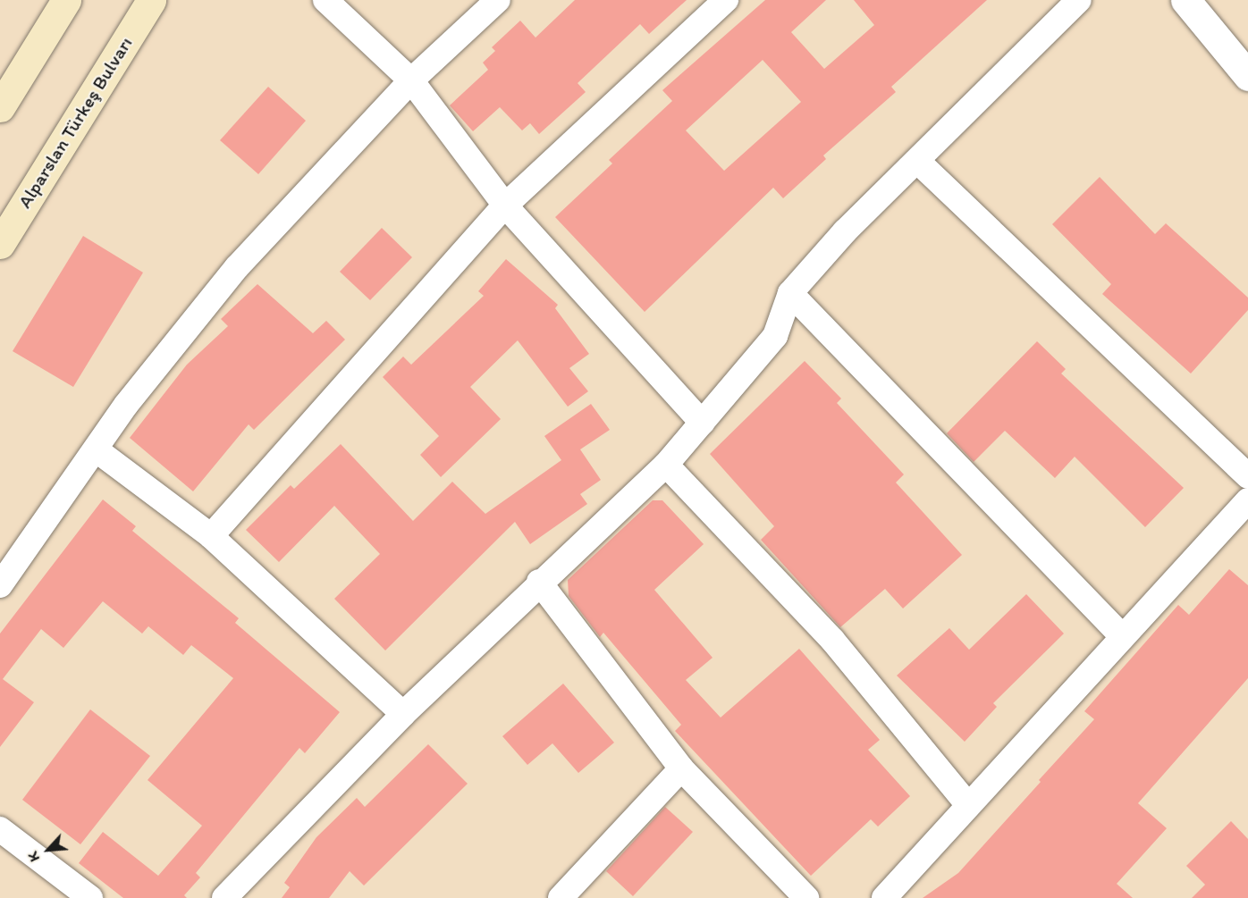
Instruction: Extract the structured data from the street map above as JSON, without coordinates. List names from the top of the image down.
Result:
{
  "streets": {
    "main road": ["Alparslan Türkeş Bulvarı"]
  },
  "north": "bottom left"
}
